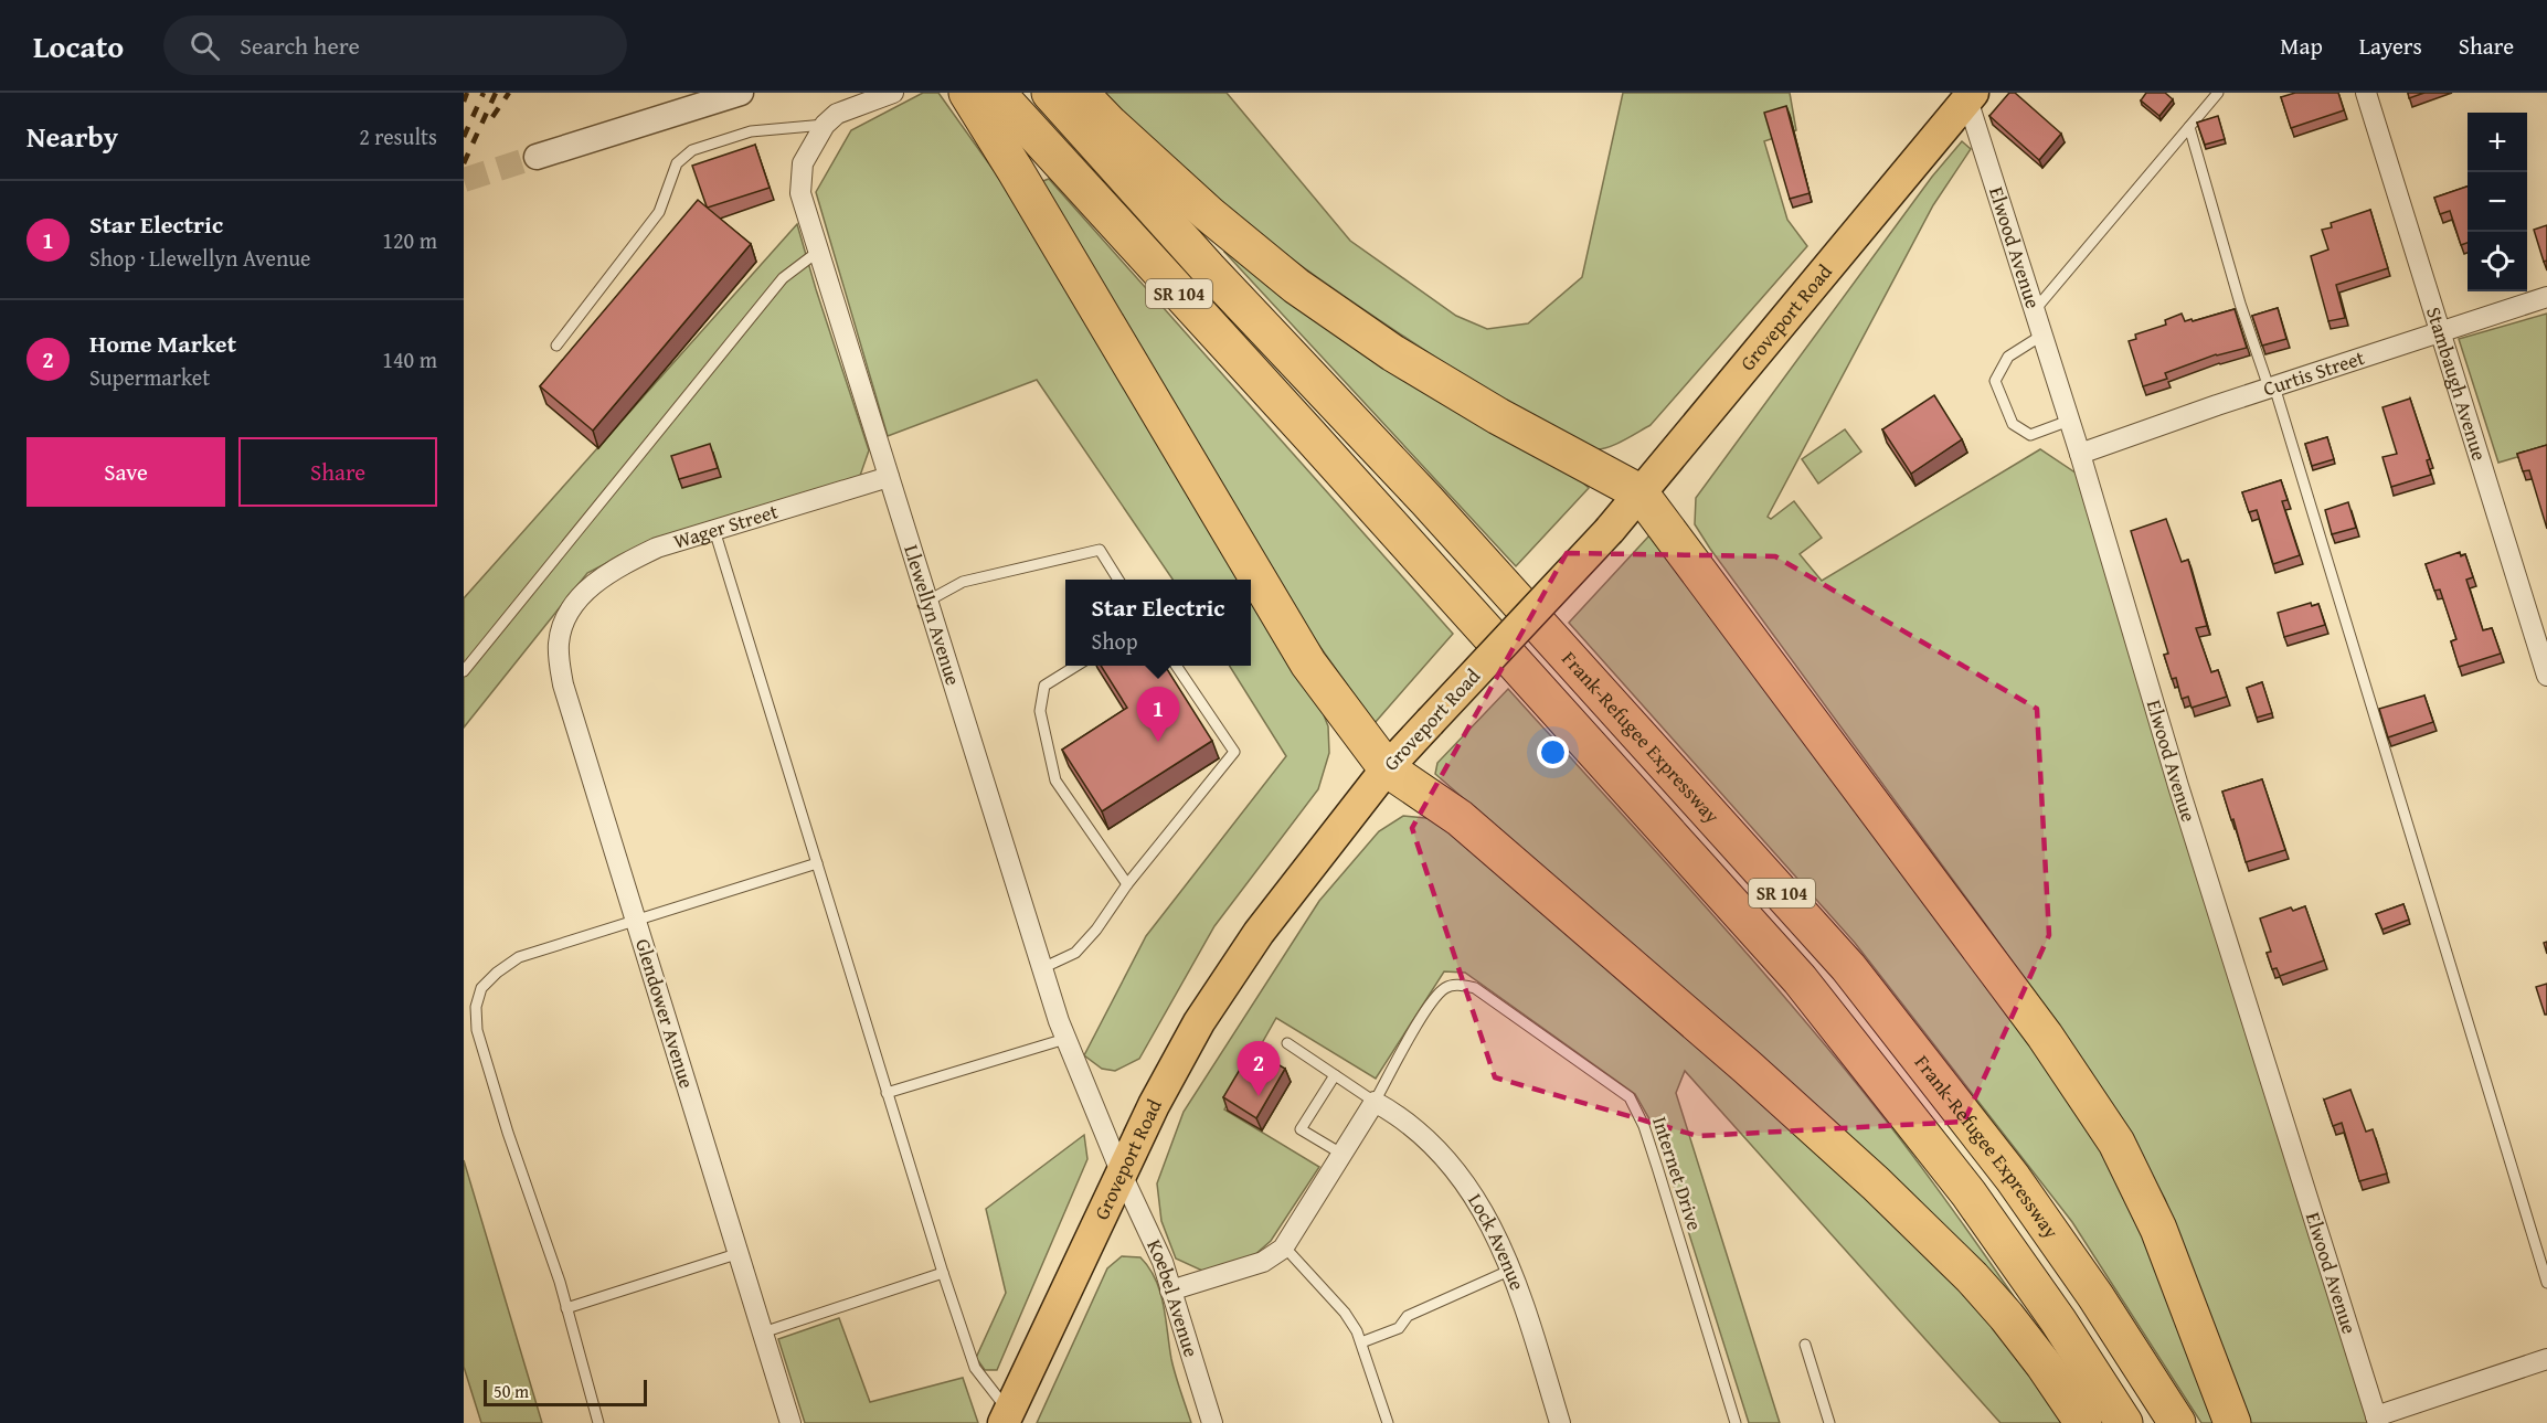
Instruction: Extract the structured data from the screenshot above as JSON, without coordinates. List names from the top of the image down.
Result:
{
  "streets": {
    "highway": ["SR 104", "Frank-Refugee Expressway"],
    "main road": ["Groveport Road"],
    "street": [
      "Elwood Avenue",
      "Curtis Street",
      "Stambaugh Avenue",
      "Wager Street",
      "Llewellyn Avenue",
      "Glendower Avenue",
      "Lock Avenue",
      "Koebel Avenue"
    ],
    "lane": ["Internet Drive"]
  },
  "crossings": [
    ["Elwood Avenue", "Groveport Road"],
    ["Elwood Avenue", "Curtis Street"],
    ["Groveport Road", "Llewellyn Avenue"],
    ["Groveport Road", "Koebel Avenue"],
    ["Curtis Street", "Stambaugh Avenue"],
    ["Wager Street", "Llewellyn Avenue"],
    ["Wager Street", "Glendower Avenue"],
    ["Llewellyn Avenue", "Koebel Avenue"],
    ["Internet Drive", "Lock Avenue"]
  ],
  "scale_bar": "50 m",
  "page": {
    "header": "Locato",
    "search": "Search here",
    "nav": ["Map", "Layers", "Share"],
    "heading": ["Nearby", "2 results"],
    "map_buttons": ["+", "−"],
    "list": [
      {
        "mark": "1",
        "name": "Star Electric",
        "note": "Shop · Llewellyn Avenue",
        "value": "120 m"
      },
      {
        "mark": "2",
        "name": "Home Market",
        "note": "Supermarket",
        "value": "140 m"
      }
    ],
    "buttons": ["Save", "Share"],
    "popup": ["Star Electric", "Shop"],
    "pins": ["1", "2"],
    "scale": "50 m"
  }
}
